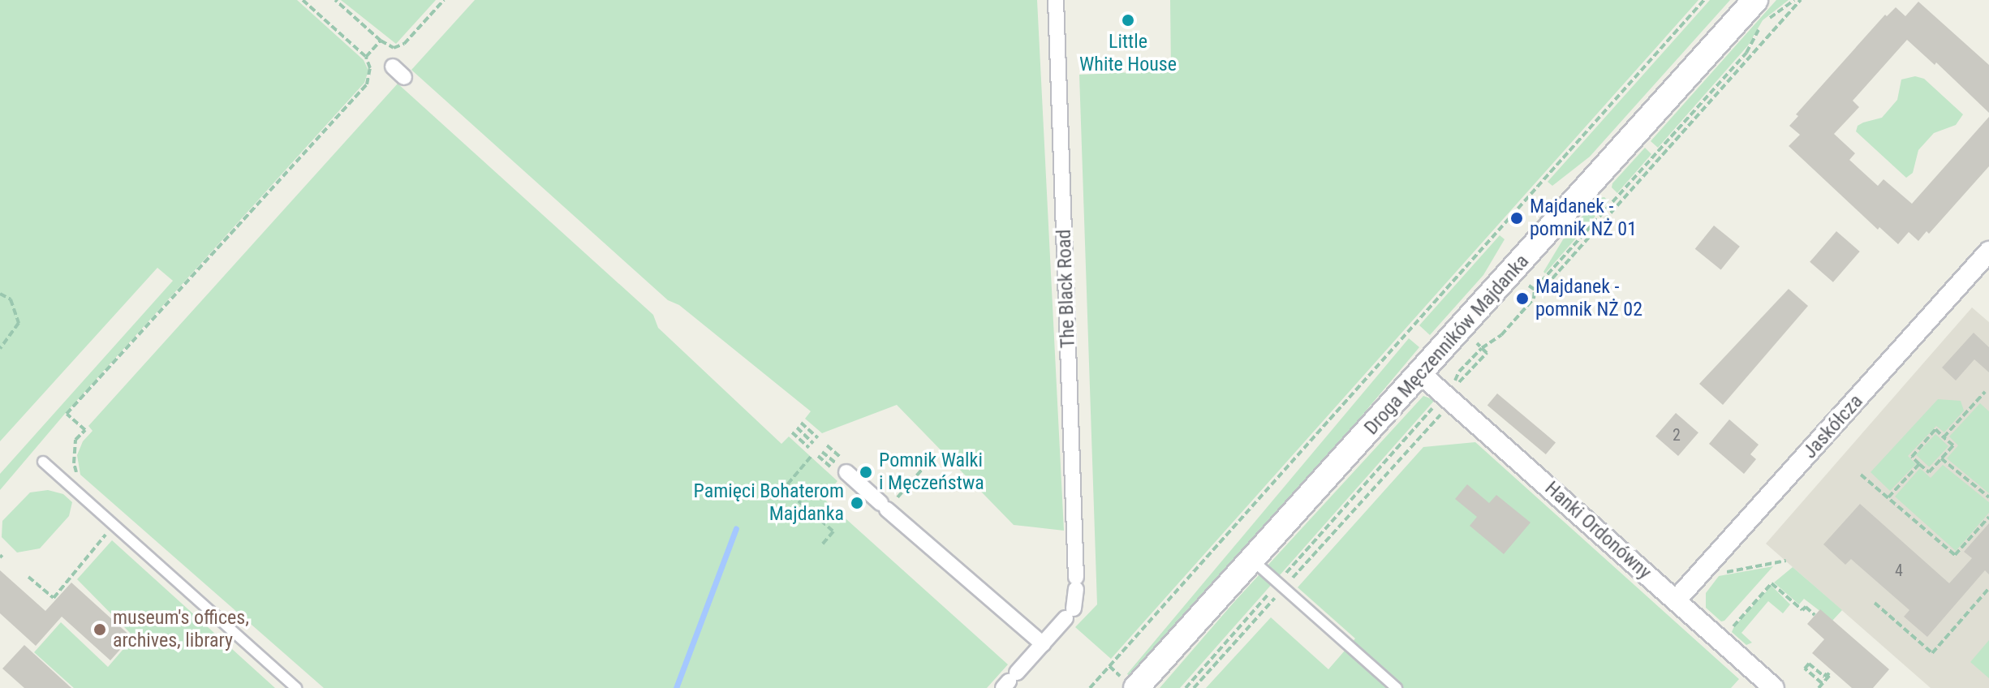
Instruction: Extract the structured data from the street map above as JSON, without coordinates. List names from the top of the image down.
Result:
{
  "streets": {
    "street": [
      "The Black Road",
      "Droga Męczenników Majdanka",
      "Jaskółcza",
      "Hanki Ordonówny"
    ]
  },
  "crossings": [
    ["Droga Męczenników Majdanka", "Hanki Ordonówny"],
    ["Jaskółcza", "Hanki Ordonówny"]
  ],
  "places": [
    "Little White House",
    "Majdanek - pomnik NŻ 01",
    "Majdanek - pomnik NŻ 02",
    "Pomnik Walki i Męczeństwa",
    "Pamięci Bohaterom Majdanka",
    "museum's offices, archives, library"
  ],
  "house_numbers": ["2", "4"]
}
